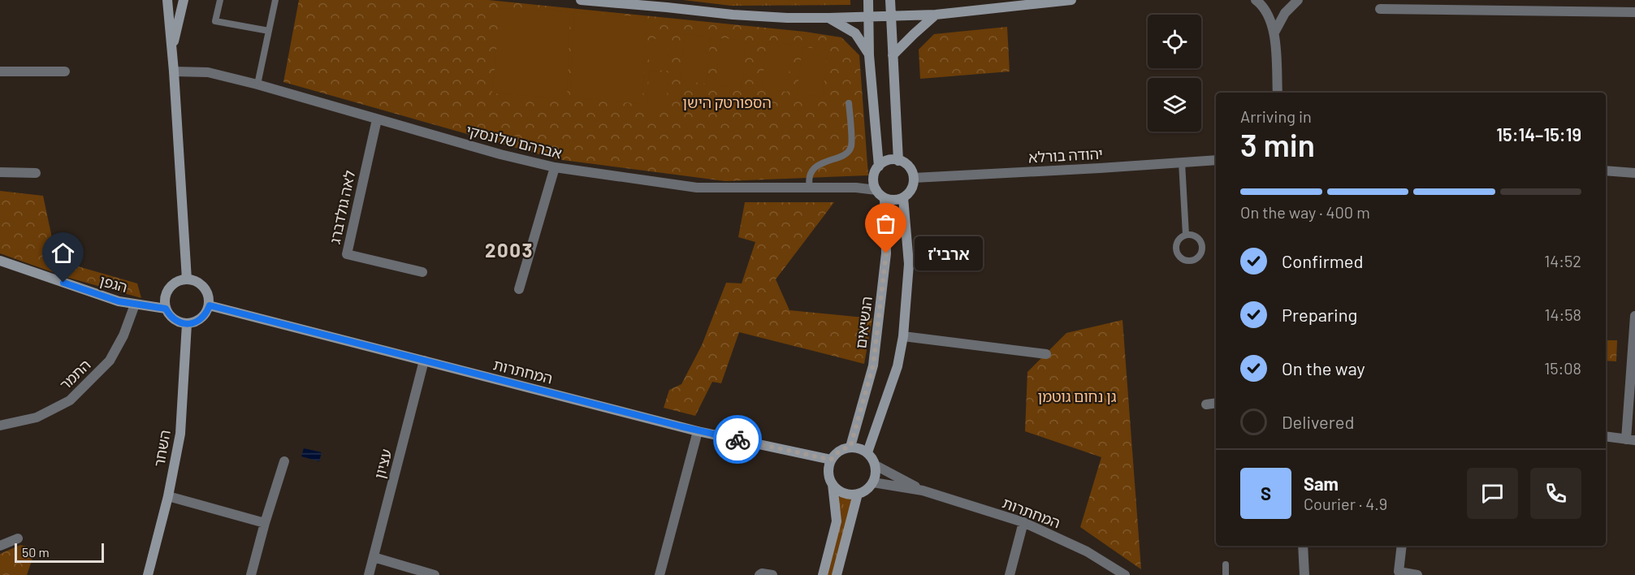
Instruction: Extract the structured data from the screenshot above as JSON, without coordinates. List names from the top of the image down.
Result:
{
  "streets": {
    "street": [
      "אברהם שלונסקי",
      "יהודה בורלא",
      "לאה גולדברג",
      "הגפן",
      "הנשיאים",
      "המחתרות",
      "התמר",
      "השחר",
      "עציון"
    ]
  },
  "crossings": [
    ["אברהם שלונסקי", "יהודה בורלא"],
    ["אברהם שלונסקי", "לאה גולדברג"],
    ["אברהם שלונסקי", "הנשיאים"],
    ["יהודה בורלא", "הנשיאים"],
    ["הגפן", "המחתרות"],
    ["הגפן", "התמר"],
    ["הגפן", "השחר"],
    ["הנשיאים", "המחתרות"],
    ["המחתרות", "השחר"],
    ["המחתרות", "עציון"]
  ],
  "districts": ["2003"],
  "parks": ["הספורטק הישן", "גן נחום גוטמן"],
  "places": ["ארבי'ז"],
  "scale_bar": "50 m",
  "page": {
    "heading": ["3 min", "Arriving in", "15:14–15:19"],
    "panel": ["Sam", "Courier · 4.9"],
    "bar": "On the way · 400 m",
    "list": [
      ["Confirmed", "14:52"],
      ["Preparing", "14:58"],
      ["On the way", "15:08"],
      "Delivered"
    ],
    "bubble": "ארבי'ז",
    "round": "S",
    "scale": "50 m"
  }
}
